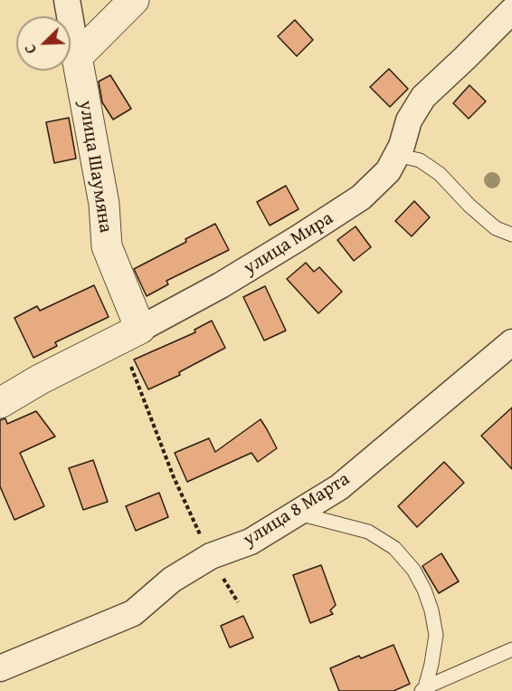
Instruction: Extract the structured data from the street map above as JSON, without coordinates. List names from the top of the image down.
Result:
{
  "streets": {
    "street": ["улица Шаумяна", "улица Мира", "улица 8 Марта"]
  },
  "crossings": [
    ["улица Шаумяна", "улица Мира"]
  ],
  "north": "bottom left"
}
